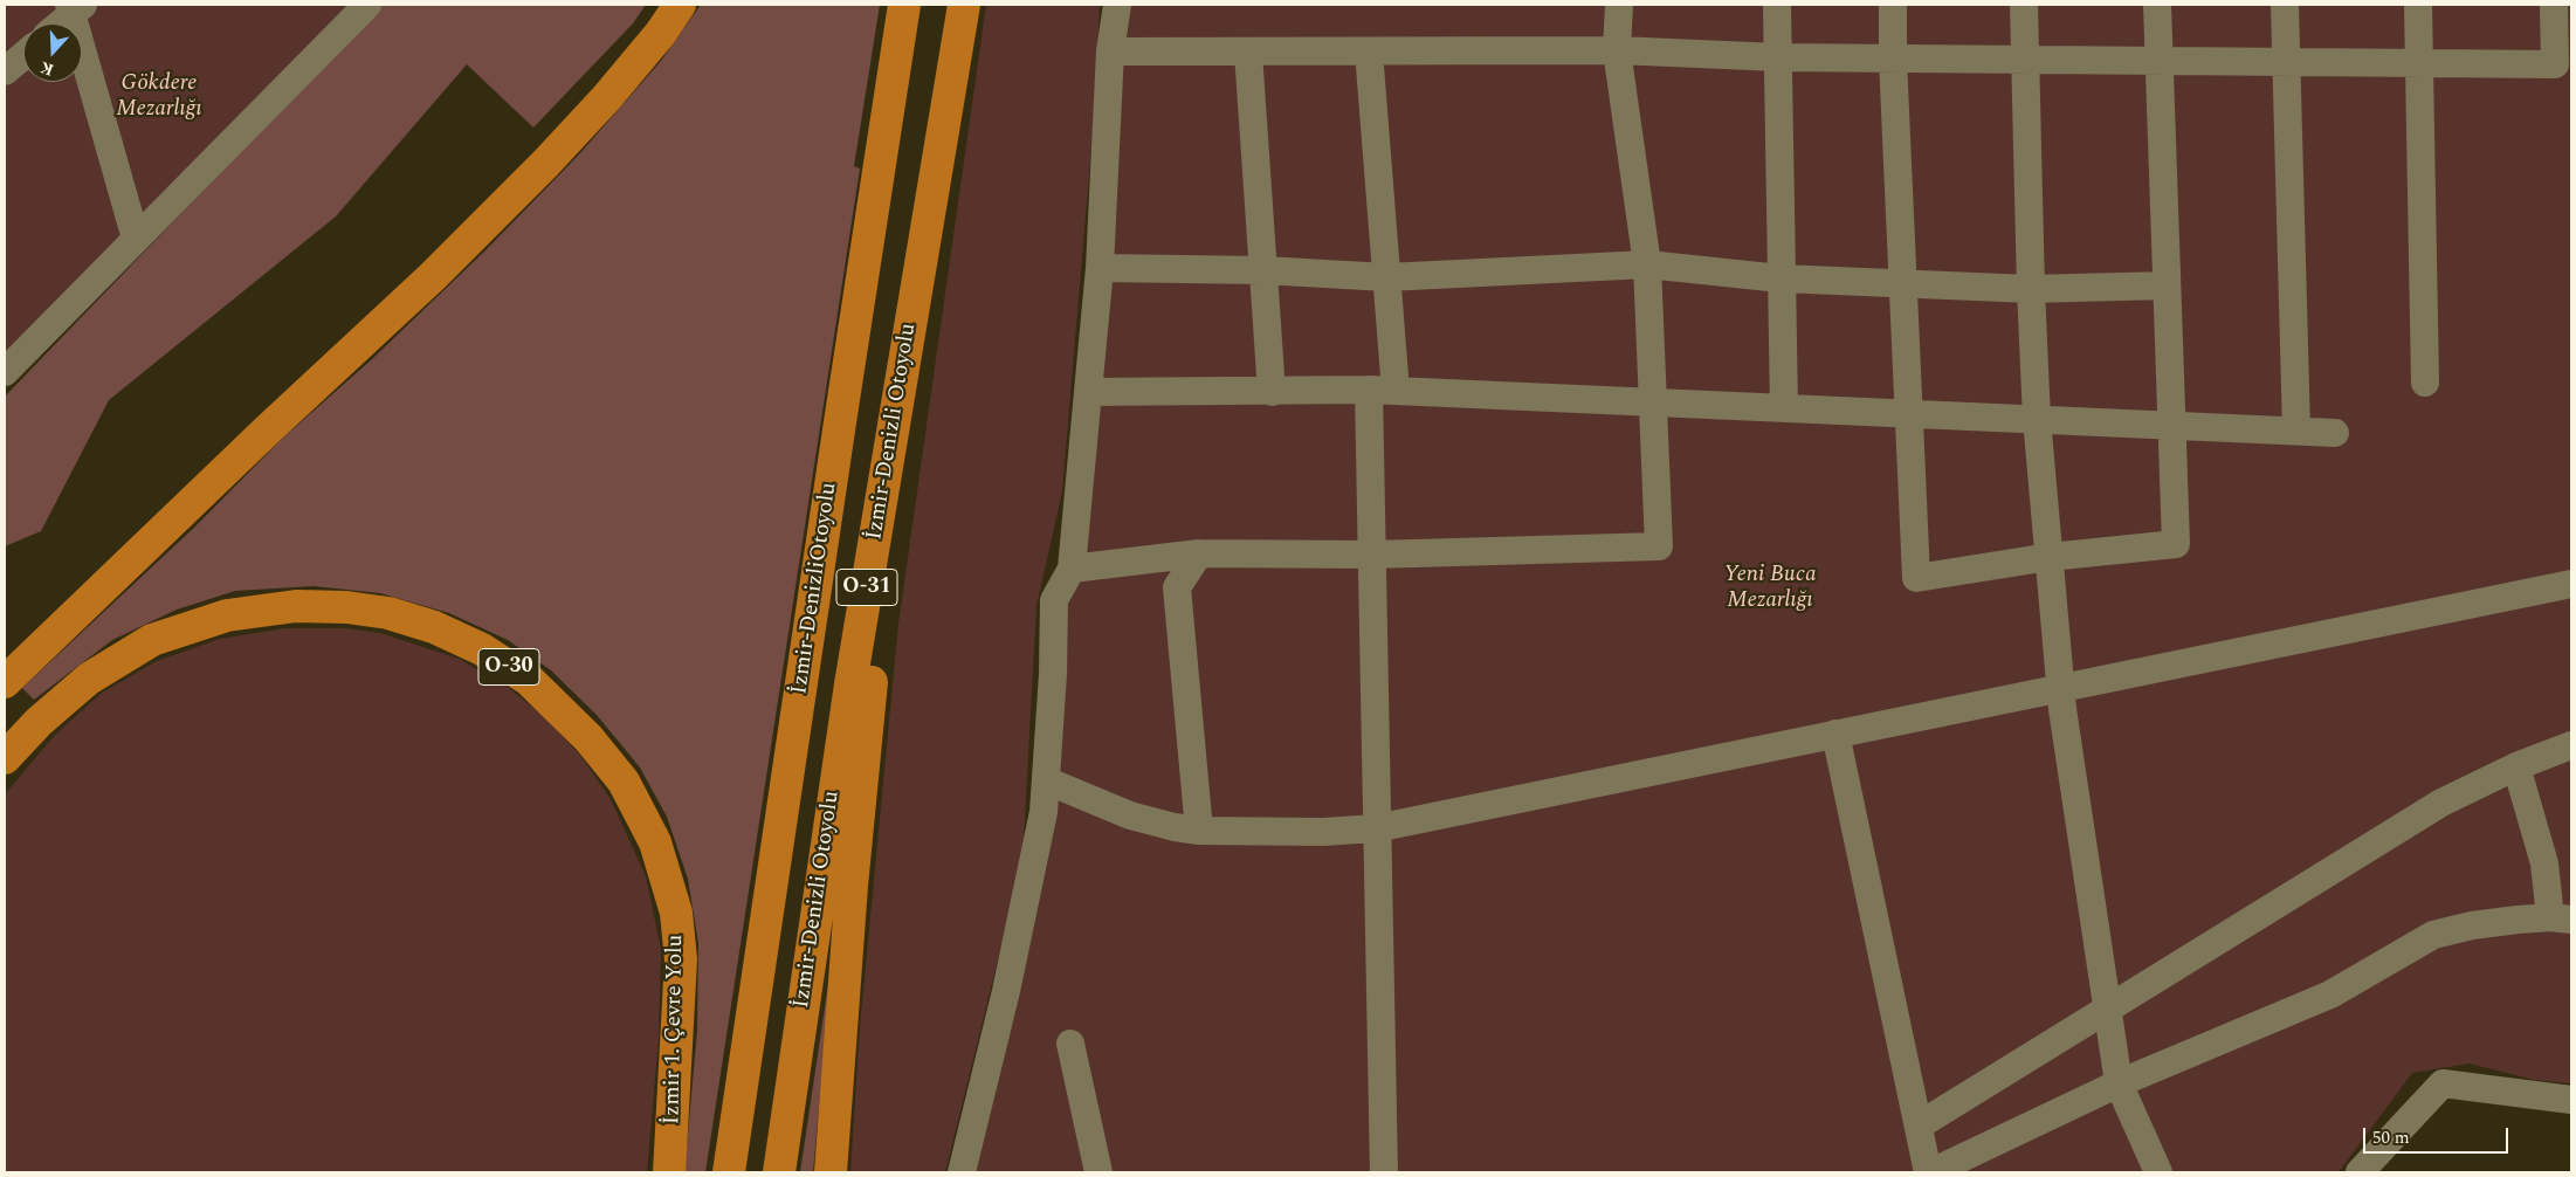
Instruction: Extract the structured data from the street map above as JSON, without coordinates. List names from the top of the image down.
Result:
{
  "streets": {
    "highway": [
      "İzmir-Denizli Otoyolu",
      "O-31",
      "İzmir-DenizliOtoyolu",
      "O-30",
      "İzmir 1. Çevre Yolu"
    ]
  },
  "parks": ["Gökdere Mezarlığı", "Yeni Buca Mezarlığı"],
  "scale_bar": "50 m",
  "north": "bottom"
}
